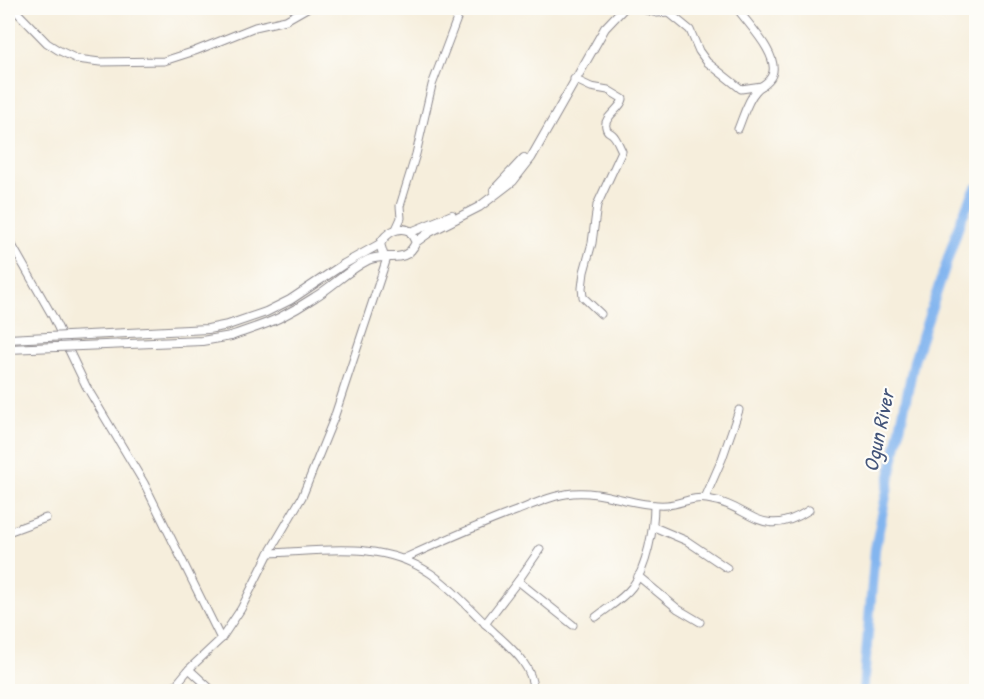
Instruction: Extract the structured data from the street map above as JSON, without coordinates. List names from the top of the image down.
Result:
{
  "water": ["Ogun River"]
}
